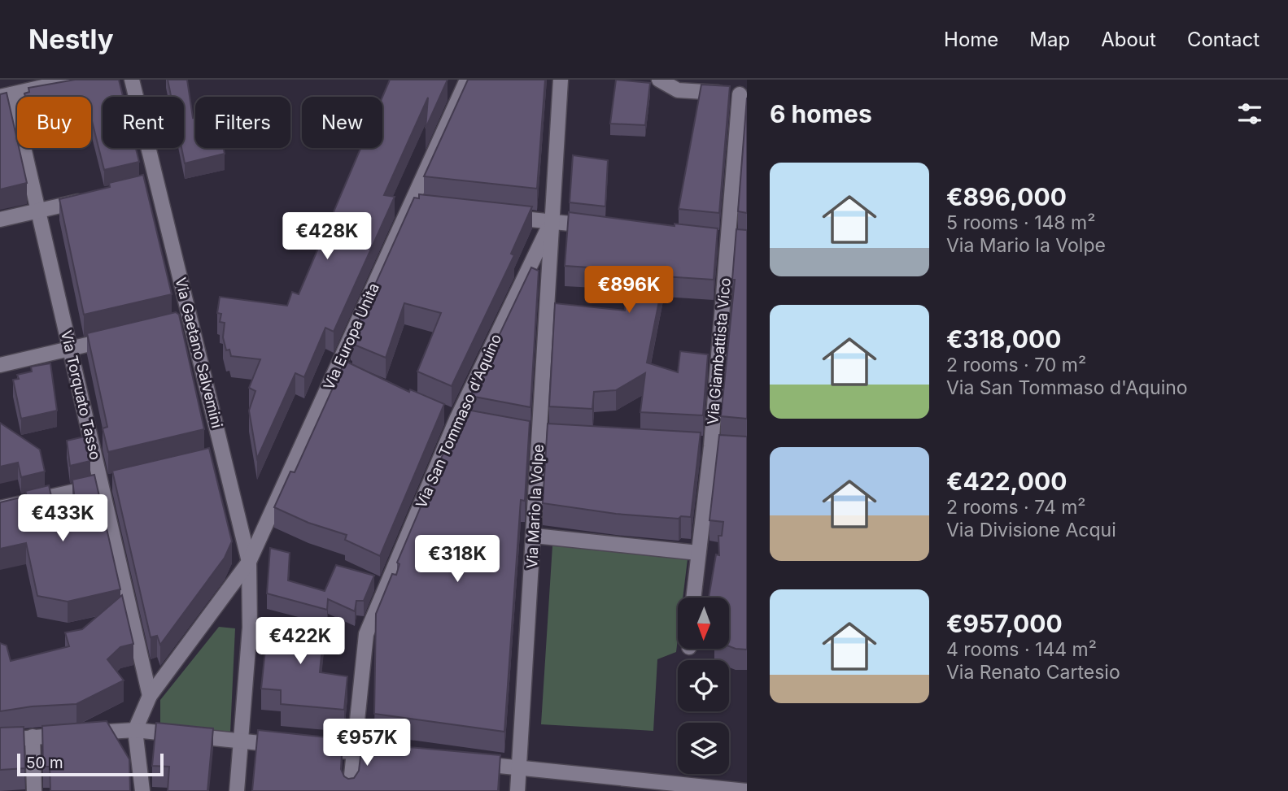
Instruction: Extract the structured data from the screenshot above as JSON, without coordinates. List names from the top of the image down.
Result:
{
  "streets": {
    "street": [
      "Via Europa Unita",
      "Via Giambattista Vico",
      "Via Gaetano Salvemini",
      "Via Torquato Tasso",
      "Via San Tommaso d'Aquino",
      "Via Mario la Volpe"
    ]
  },
  "crossings": [
    ["Via Europa Unita", "Via Gaetano Salvemini"],
    ["Via San Tommaso d'Aquino", "Via Mario la Volpe"]
  ],
  "scale_bar": "50 m",
  "north": "bottom",
  "page": {
    "header": "Nestly",
    "nav": [
      "Home",
      "Map",
      "About",
      "Contact"
    ],
    "heading": "6 homes",
    "chip": [
      "Buy",
      "Rent",
      "Filters",
      "New"
    ],
    "list": [
      {
        "name": "€896,000",
        "note": "5 rooms · 148 m² · Via Mario la Volpe"
      },
      {
        "name": "€318,000",
        "note": "2 rooms · 70 m² · Via San Tommaso d'Aquino"
      },
      {
        "name": "€422,000",
        "note": "2 rooms · 74 m² · Via Divisione Acqui"
      },
      {
        "name": "€957,000",
        "note": "4 rooms · 144 m² · Via Renato Cartesio"
      }
    ],
    "price": [
      "€428K",
      "€896K",
      "€433K",
      "€318K",
      "€422K",
      "€957K"
    ],
    "scale": "50 m"
  }
}
